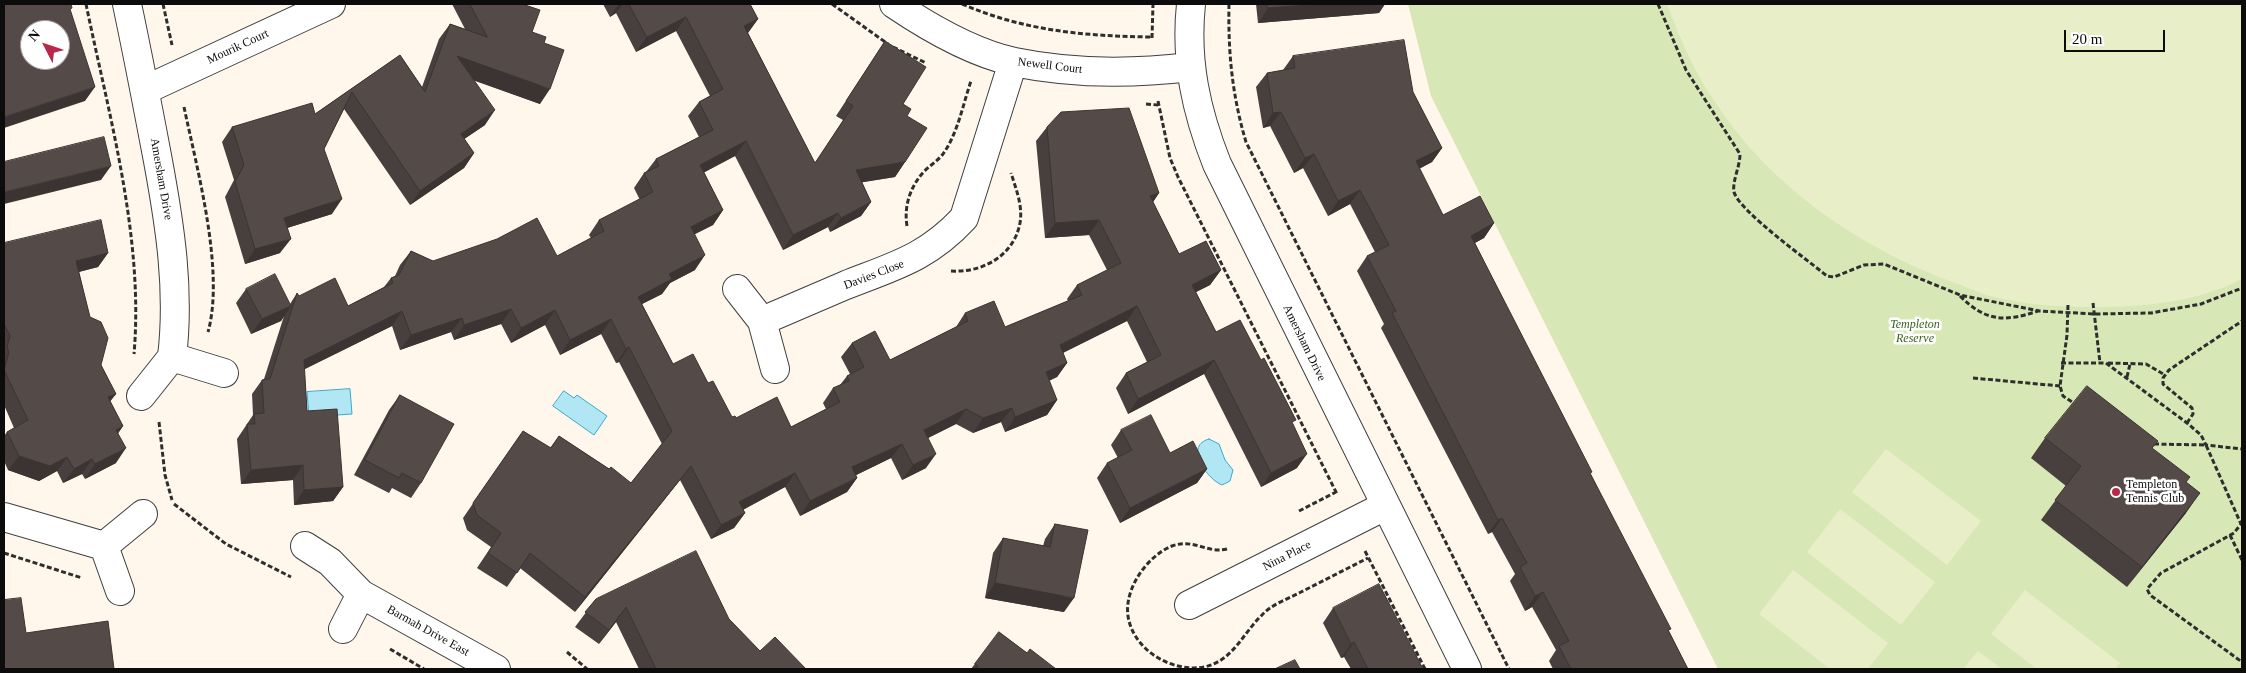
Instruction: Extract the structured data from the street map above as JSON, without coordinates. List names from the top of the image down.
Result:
{
  "streets": {
    "street": [
      "Mourik Court",
      "Newell Court",
      "Amersham Drive",
      "Davies Close",
      "Nina Place",
      "Barmah Drive East"
    ]
  },
  "crossings": [
    ["Mourik Court", "Amersham Drive"],
    ["Newell Court", "Amersham Drive"],
    ["Newell Court", "Davies Close"],
    ["Amersham Drive", "Nina Place"]
  ],
  "parks": ["Templeton Reserve"],
  "places": ["Templeton Tennis Club"],
  "scale_bar": "20 m",
  "north": "top left"
}
